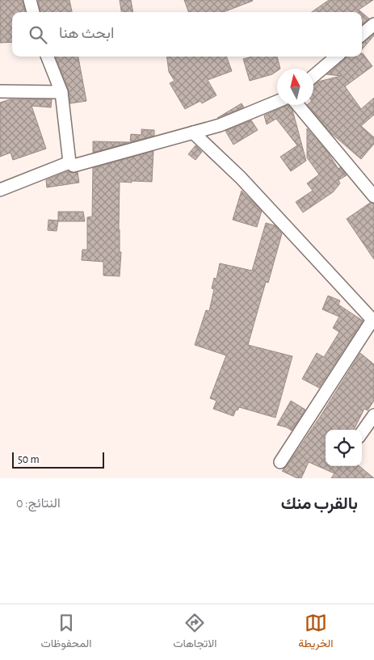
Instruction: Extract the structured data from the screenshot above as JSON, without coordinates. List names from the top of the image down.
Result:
{
  "scale_bar": "50 m",
  "north": "top",
  "page": {
    "search": "ابحث هنا",
    "scale": "50 m",
    "heading": ["بالقرب منك", "النتائج: 0"],
    "nav": ["الخريطة", "الاتجاهات", "المحفوظات"]
  }
}
